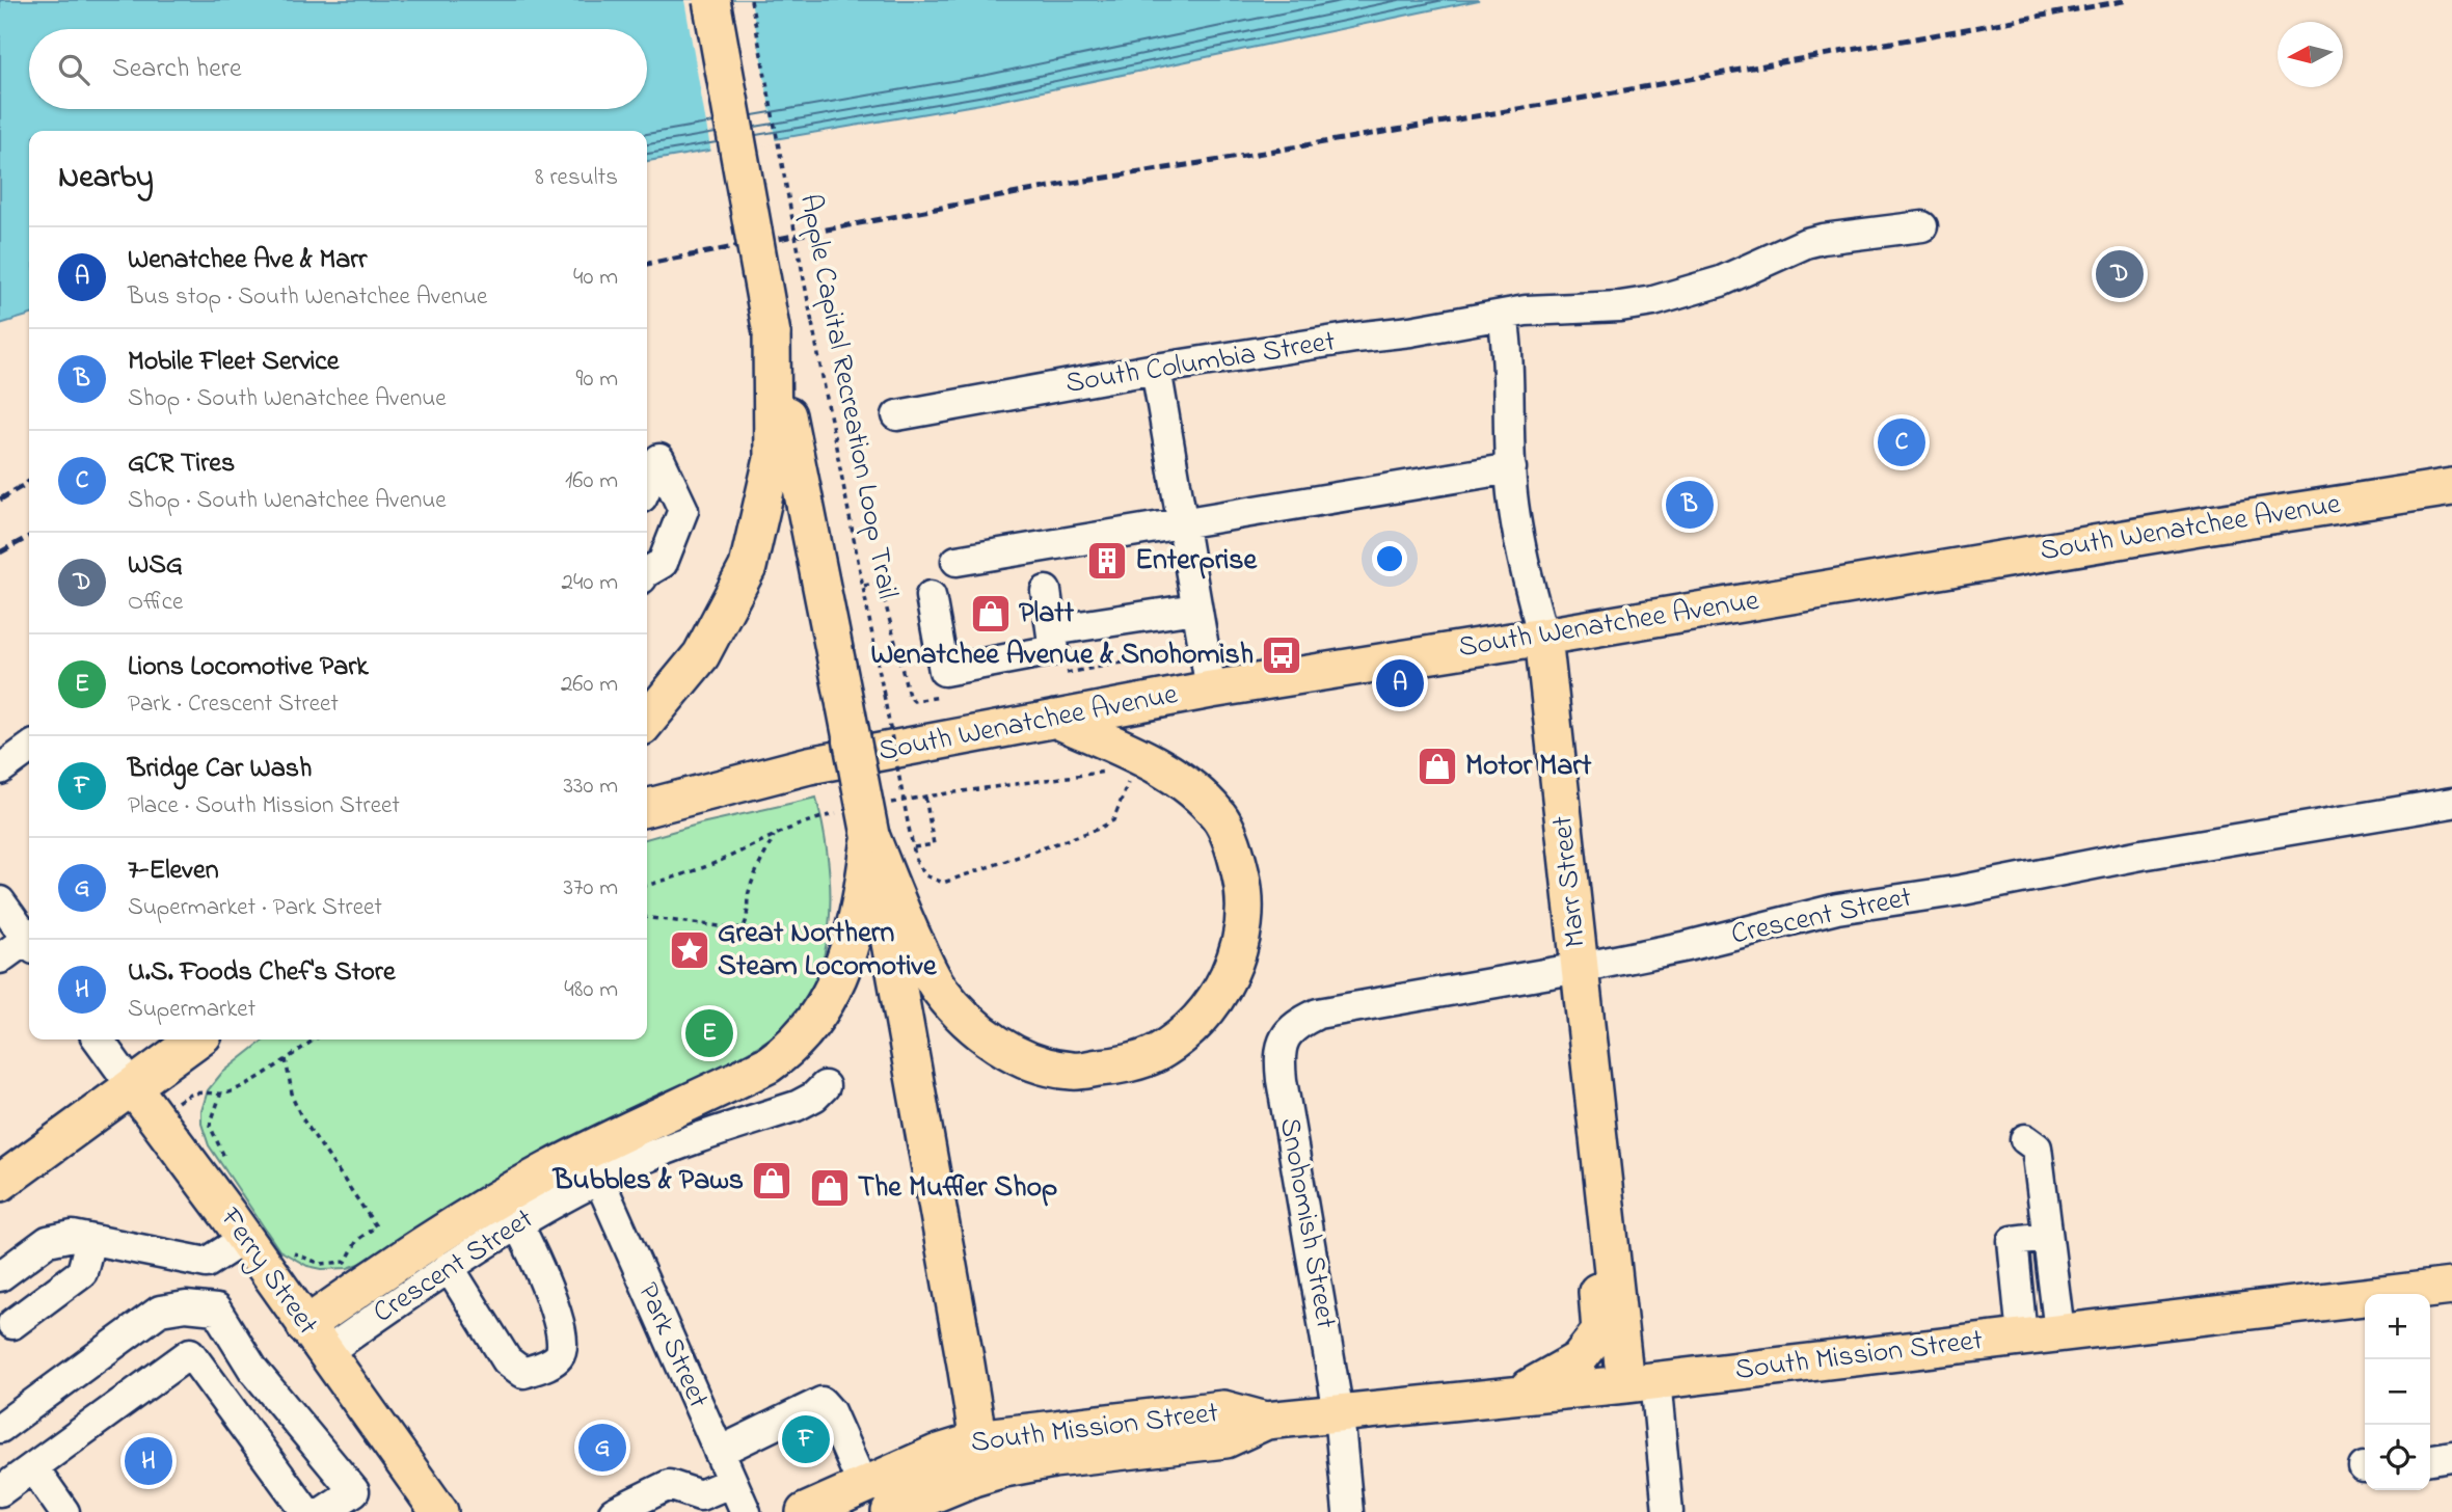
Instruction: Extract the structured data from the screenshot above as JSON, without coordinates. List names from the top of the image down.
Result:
{
  "streets": {
    "main road": [
      "South Wenatchee Avenue",
      "Marr Street",
      "Ferry Street",
      "South Mission Street"
    ],
    "street": [
      "South Columbia Street",
      "Crescent Street",
      "Snohomish Street",
      "Park Street"
    ],
    "path": ["Apple Capital Recreation Loop Trail"]
  },
  "crossings": [
    ["South Columbia Street", "Marr Street"],
    ["South Wenatchee Avenue", "Marr Street"],
    ["Marr Street", "Crescent Street"],
    ["Marr Street", "South Mission Street"],
    ["Crescent Street", "Snohomish Street"],
    ["Crescent Street", "Ferry Street"],
    ["Crescent Street", "Park Street"],
    ["Snohomish Street", "South Mission Street"]
  ],
  "places": {
    "building": ["Enterprise"],
    "shop": [
      "Platt",
      "Motor Mart",
      "Bubbles & Paws",
      "The Muffler Shop"
    ],
    "bus stop": ["Wenatchee Avenue & Snohomish"],
    "place": ["Great Northern Steam Locomotive"]
  },
  "north": "left",
  "page": {
    "search": "Search here",
    "heading": ["Nearby", "8 results"],
    "list": [
      {
        "mark": "A",
        "name": "Wenatchee Ave & Marr",
        "note": "Bus stop · South Wenatchee Avenue",
        "value": "40 m"
      },
      {
        "mark": "B",
        "name": "Mobile Fleet Service",
        "note": "Shop · South Wenatchee Avenue",
        "value": "90 m"
      },
      {
        "mark": "C",
        "name": "GCR Tires",
        "note": "Shop · South Wenatchee Avenue",
        "value": "160 m"
      },
      {
        "mark": "D",
        "name": "WSG",
        "note": "Office",
        "value": "240 m"
      },
      {
        "mark": "E",
        "name": "Lions Locomotive Park",
        "note": "Park · Crescent Street",
        "value": "260 m"
      },
      {
        "mark": "F",
        "name": "Bridge Car Wash",
        "note": "Place · South Mission Street",
        "value": "330 m"
      },
      {
        "mark": "G",
        "name": "7-Eleven",
        "note": "Supermarket · Park Street",
        "value": "370 m"
      },
      {
        "mark": "H",
        "name": "U.S. Foods Chef's Store",
        "note": "Supermarket",
        "value": "480 m"
      }
    ],
    "pins": [
      "D",
      "C",
      "B",
      "A",
      "E",
      "F",
      "G",
      "H"
    ],
    "map_buttons": ["+", "−"]
  }
}
